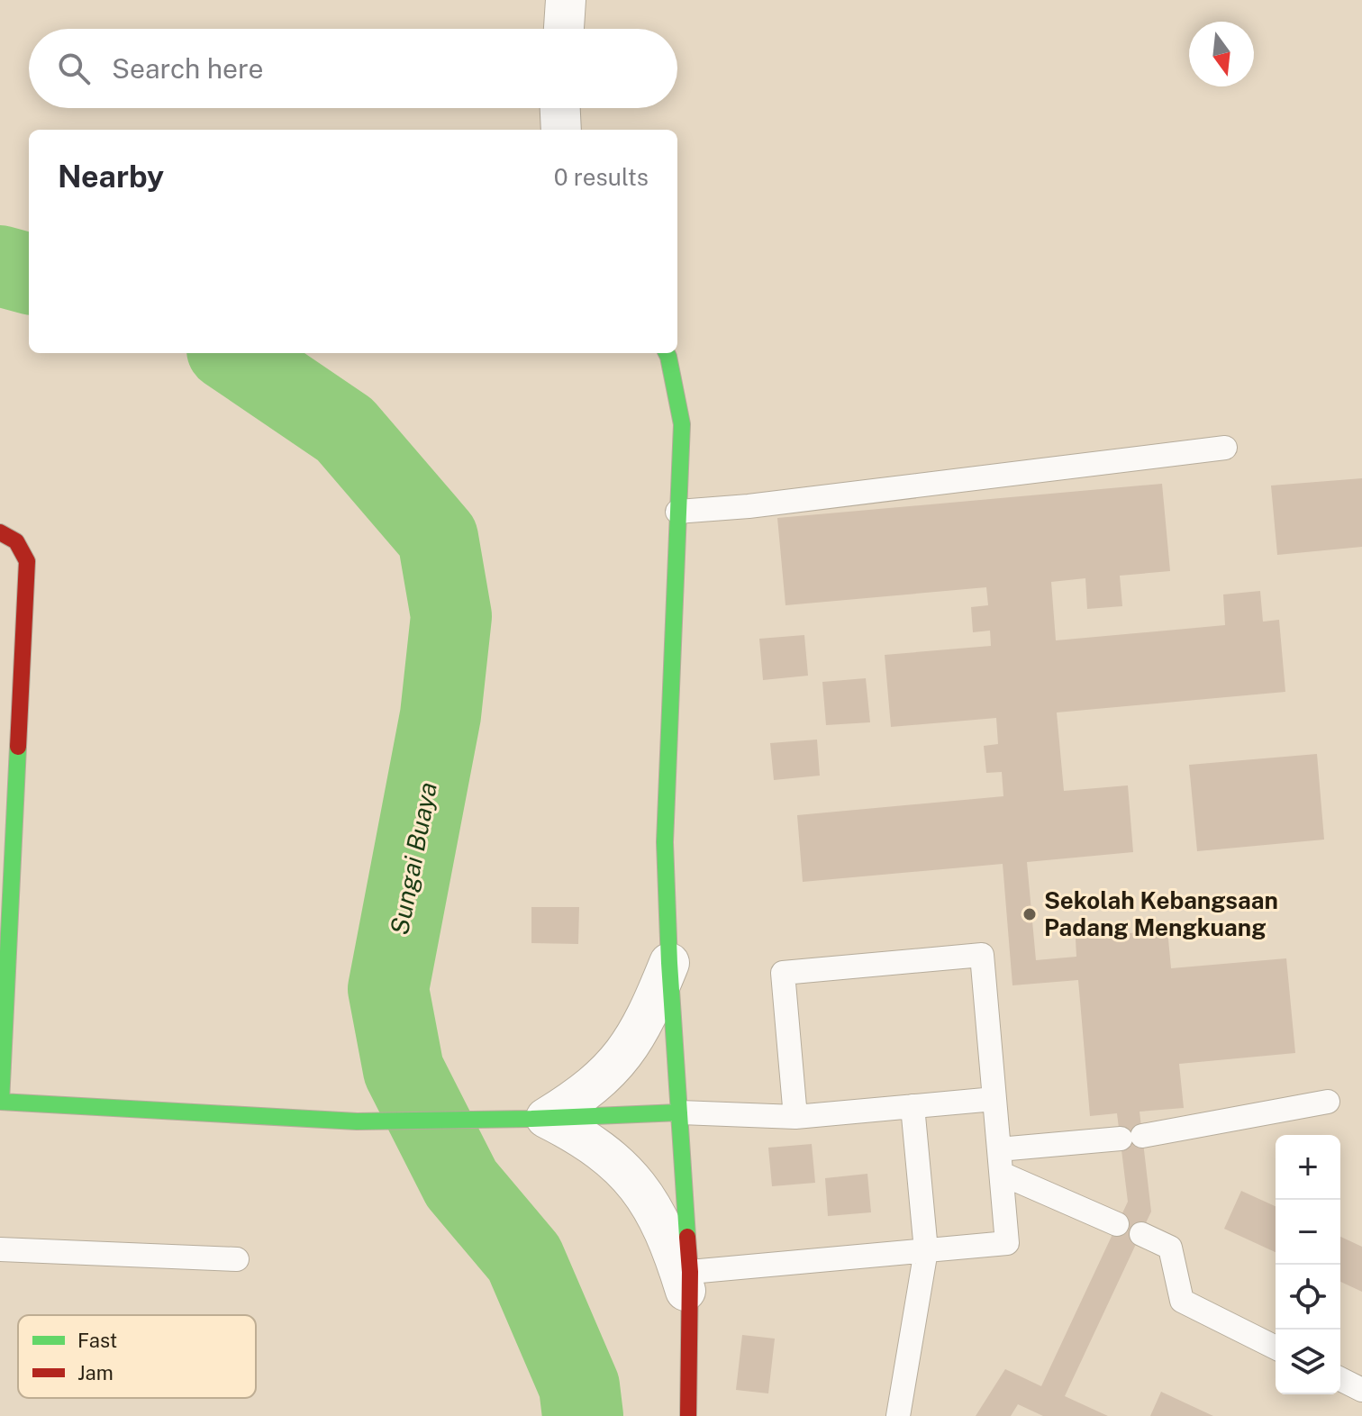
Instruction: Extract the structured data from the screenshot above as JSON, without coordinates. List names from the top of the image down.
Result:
{
  "water": ["Sungai Buaya"],
  "places": ["Sekolah Kebangsaan Padang Mengkuang"],
  "legend": ["Fast", "Jam"],
  "north": "bottom",
  "page": {
    "search": "Search here",
    "heading": ["Nearby", "0 results"],
    "map_buttons": ["+", "−"]
  }
}
